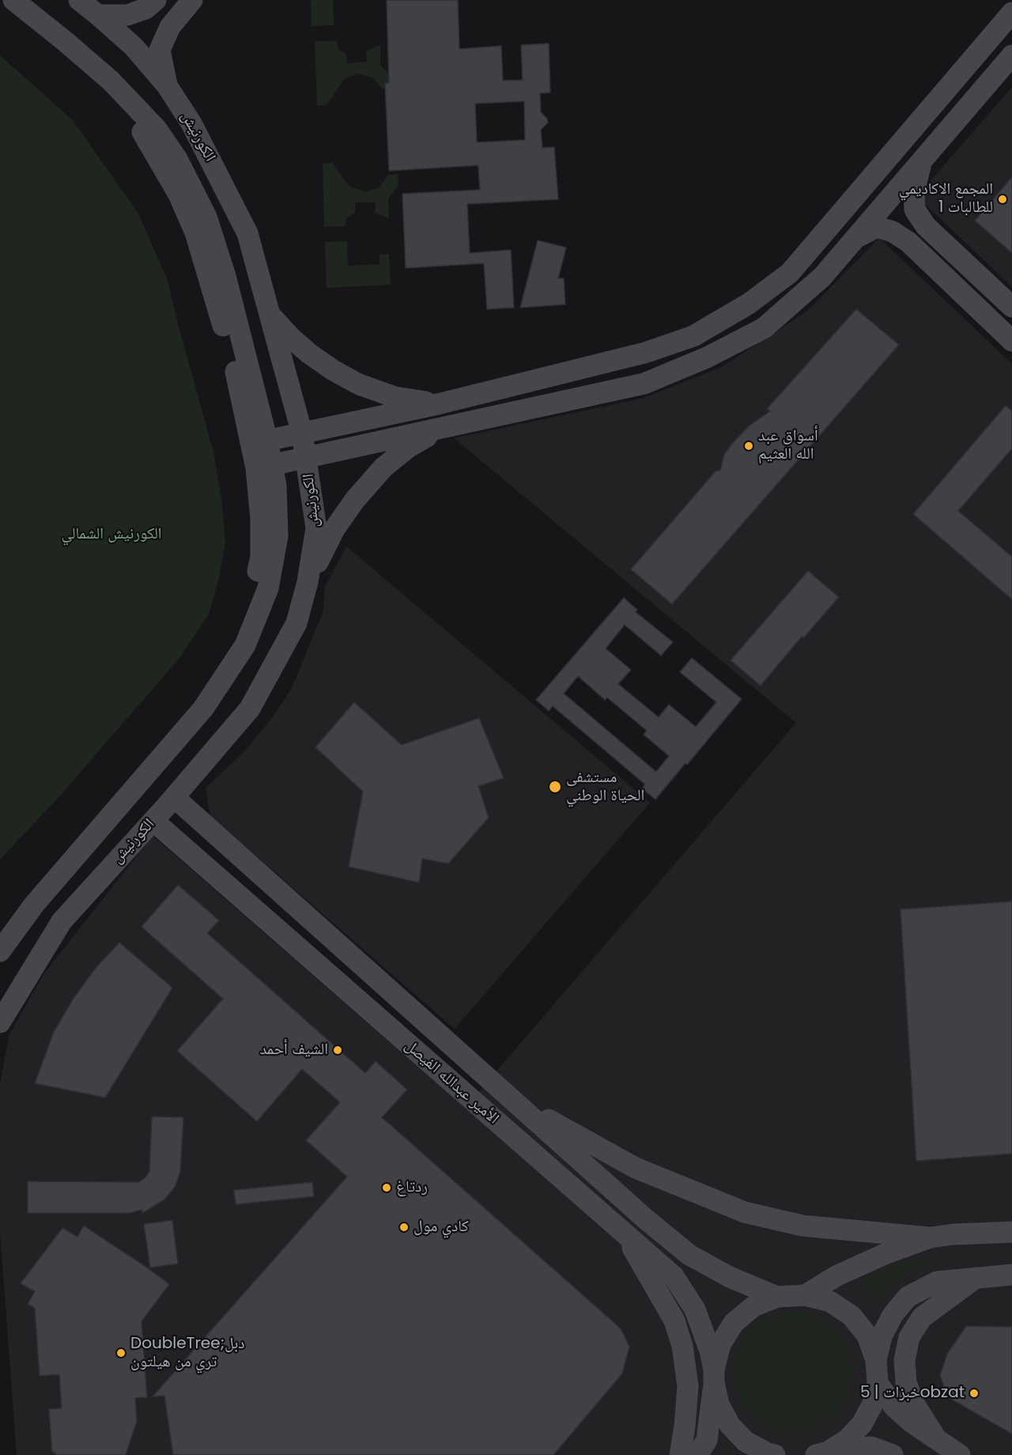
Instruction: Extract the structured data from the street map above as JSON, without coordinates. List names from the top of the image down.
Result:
{
  "streets": {
    "street": ["الكورنيش", "الأمير عبدالله الفيصل"]
  },
  "crossings": [
    ["الكورنيش", "الأمير عبدالله الفيصل"]
  ],
  "parks": ["الكورنيش الشمالي"],
  "places": [
    "المجمع الاكاديمي 1 للطالبات",
    "أسواق عبد الله العثيم",
    "مستشفى الحياة الوطني",
    "الشيف أحمد",
    "ردتاغ",
    "كادي مول",
    "DoubleTree;دبل تري من هيلتون",
    "خبزات | 5obzat"
  ]
}
